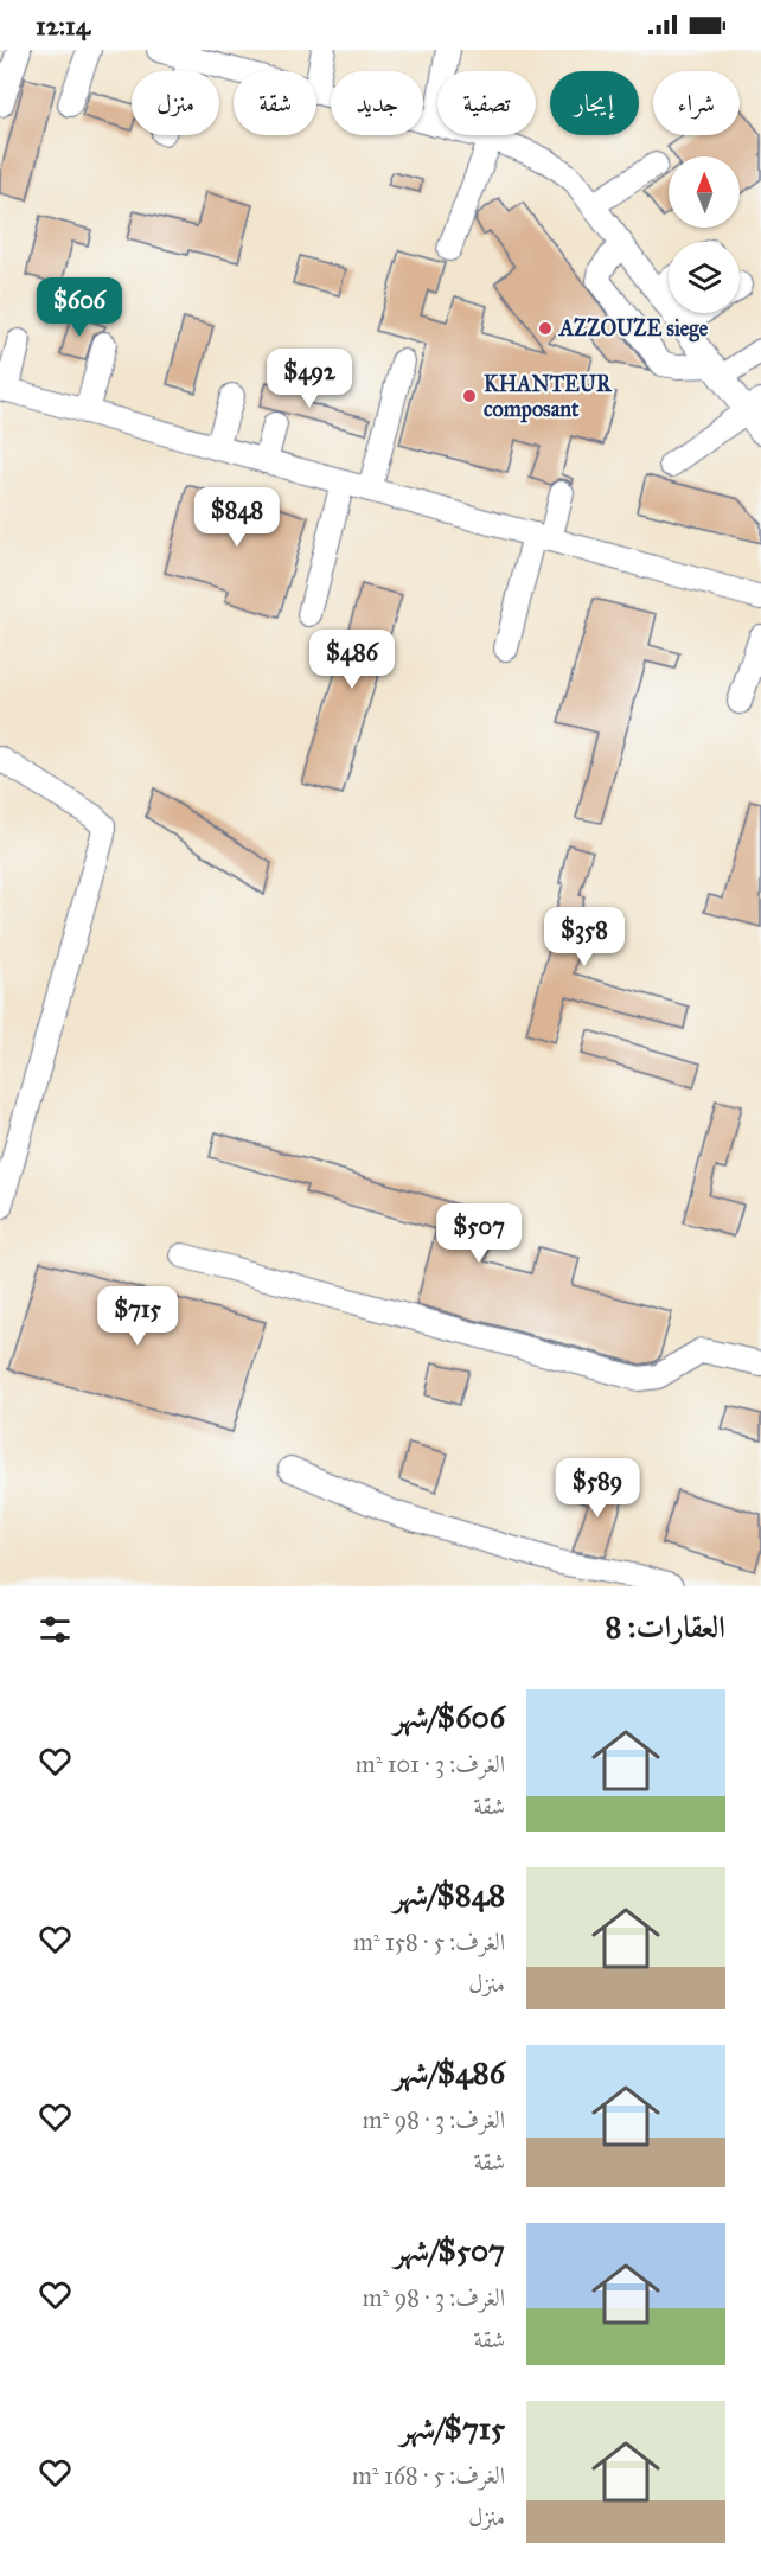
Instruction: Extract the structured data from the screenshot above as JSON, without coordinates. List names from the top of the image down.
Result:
{
  "places": ["AZZOUZE siege", "KHANTEUR composant"],
  "north": "top",
  "page": {
    "status": "12:14",
    "chip": [
      "شراء",
      "إيجار",
      "تصفية",
      "جديد",
      "شقة",
      "منزل"
    ],
    "price": [
      "$606",
      "$492",
      "$848",
      "$486",
      "$358",
      "$507",
      "$715",
      "$589"
    ],
    "heading": "العقارات: 8",
    "list": [
      {
        "name": "$606/شهر",
        "note": "الغرف: 3 · 101 m² · شقة"
      },
      {
        "name": "$848/شهر",
        "note": "الغرف: 5 · 158 m² · منزل"
      },
      {
        "name": "$486/شهر",
        "note": "الغرف: 3 · 98 m² · شقة"
      },
      {
        "name": "$507/شهر",
        "note": "الغرف: 3 · 98 m² · شقة"
      },
      {
        "name": "$715/شهر",
        "note": "الغرف: 5 · 168 m² · منزل"
      }
    ]
  }
}
